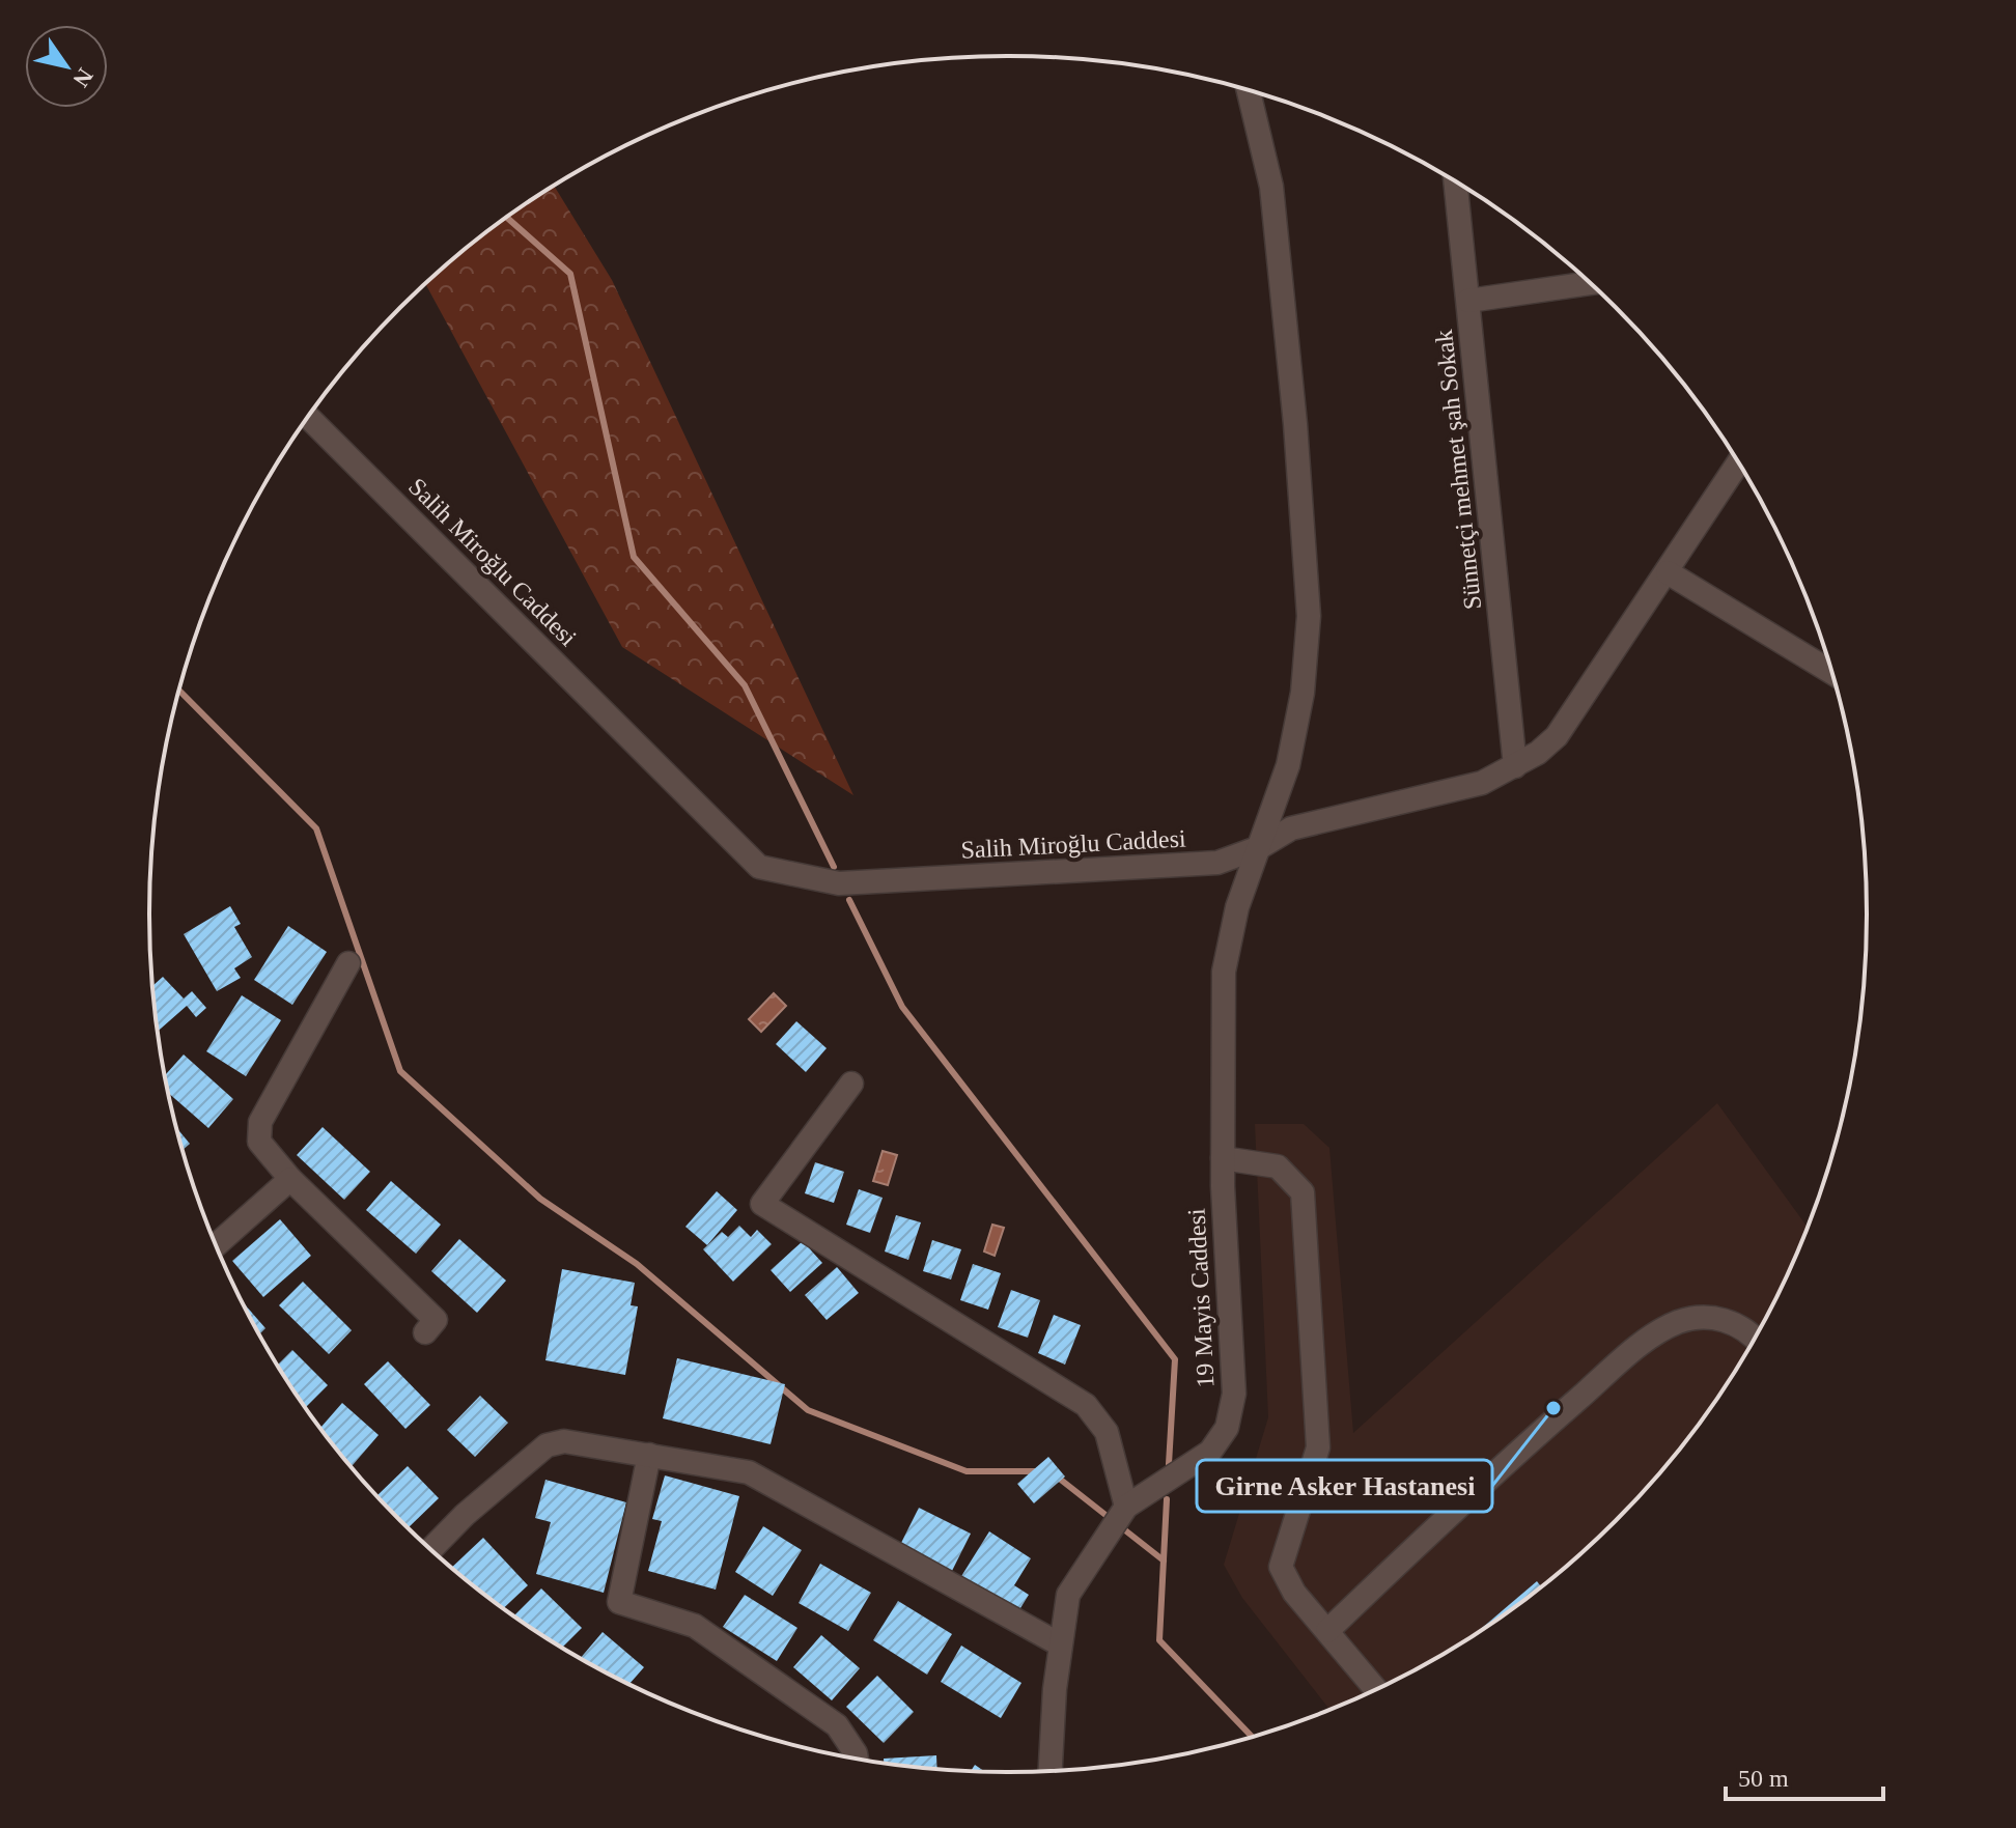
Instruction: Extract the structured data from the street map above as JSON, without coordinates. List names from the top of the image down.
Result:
{
  "streets": {
    "street": ["Sünnetçi mehmet şah Sokak", "Salih Miroğlu Caddesi", "19 Mayis Caddesi"]
  },
  "crossings": [
    ["Sünnetçi mehmet şah Sokak", "Salih Miroğlu Caddesi"],
    ["Salih Miroğlu Caddesi", "19 Mayis Caddesi"]
  ],
  "places": ["Girne Asker Hastanesi"],
  "scale_bar": "50 m",
  "north": "bottom right"
}
